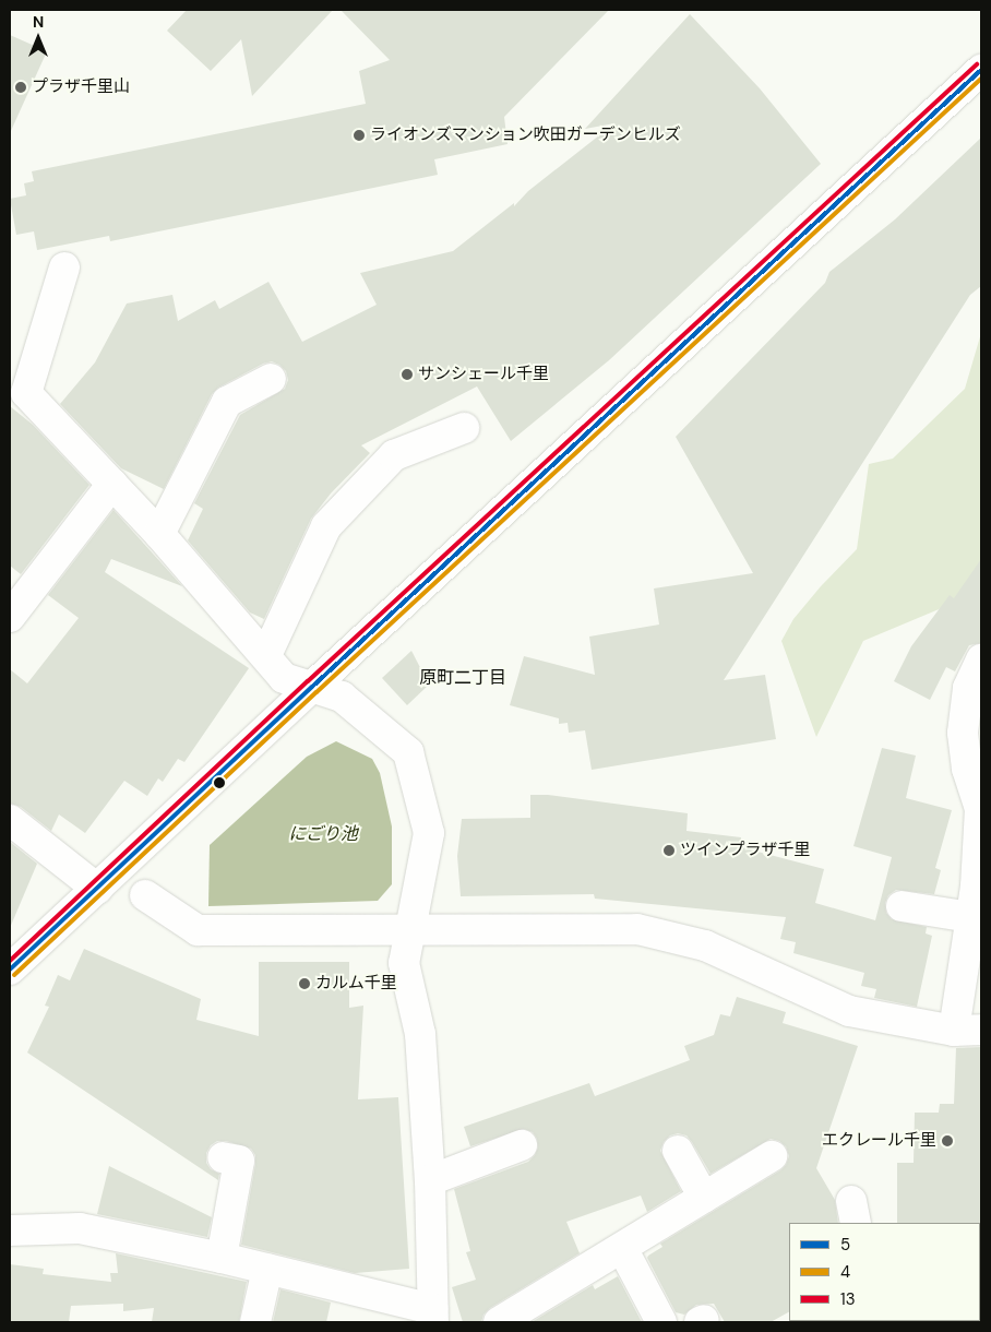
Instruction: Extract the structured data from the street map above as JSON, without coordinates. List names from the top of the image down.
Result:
{
  "districts": ["原町二丁目"],
  "water": ["にごり池"],
  "places": [
    "プラザ千里山",
    "ライオンズマンション吹田ガーデンヒルズ",
    "サンシェール千里",
    "ツインプラザ千里",
    "カルム千里",
    "エクレール千里"
  ],
  "lines": ["transit line 13", "transit line 5", "transit line 4"],
  "legend": ["5", "4", "13"],
  "north": "top"
}
